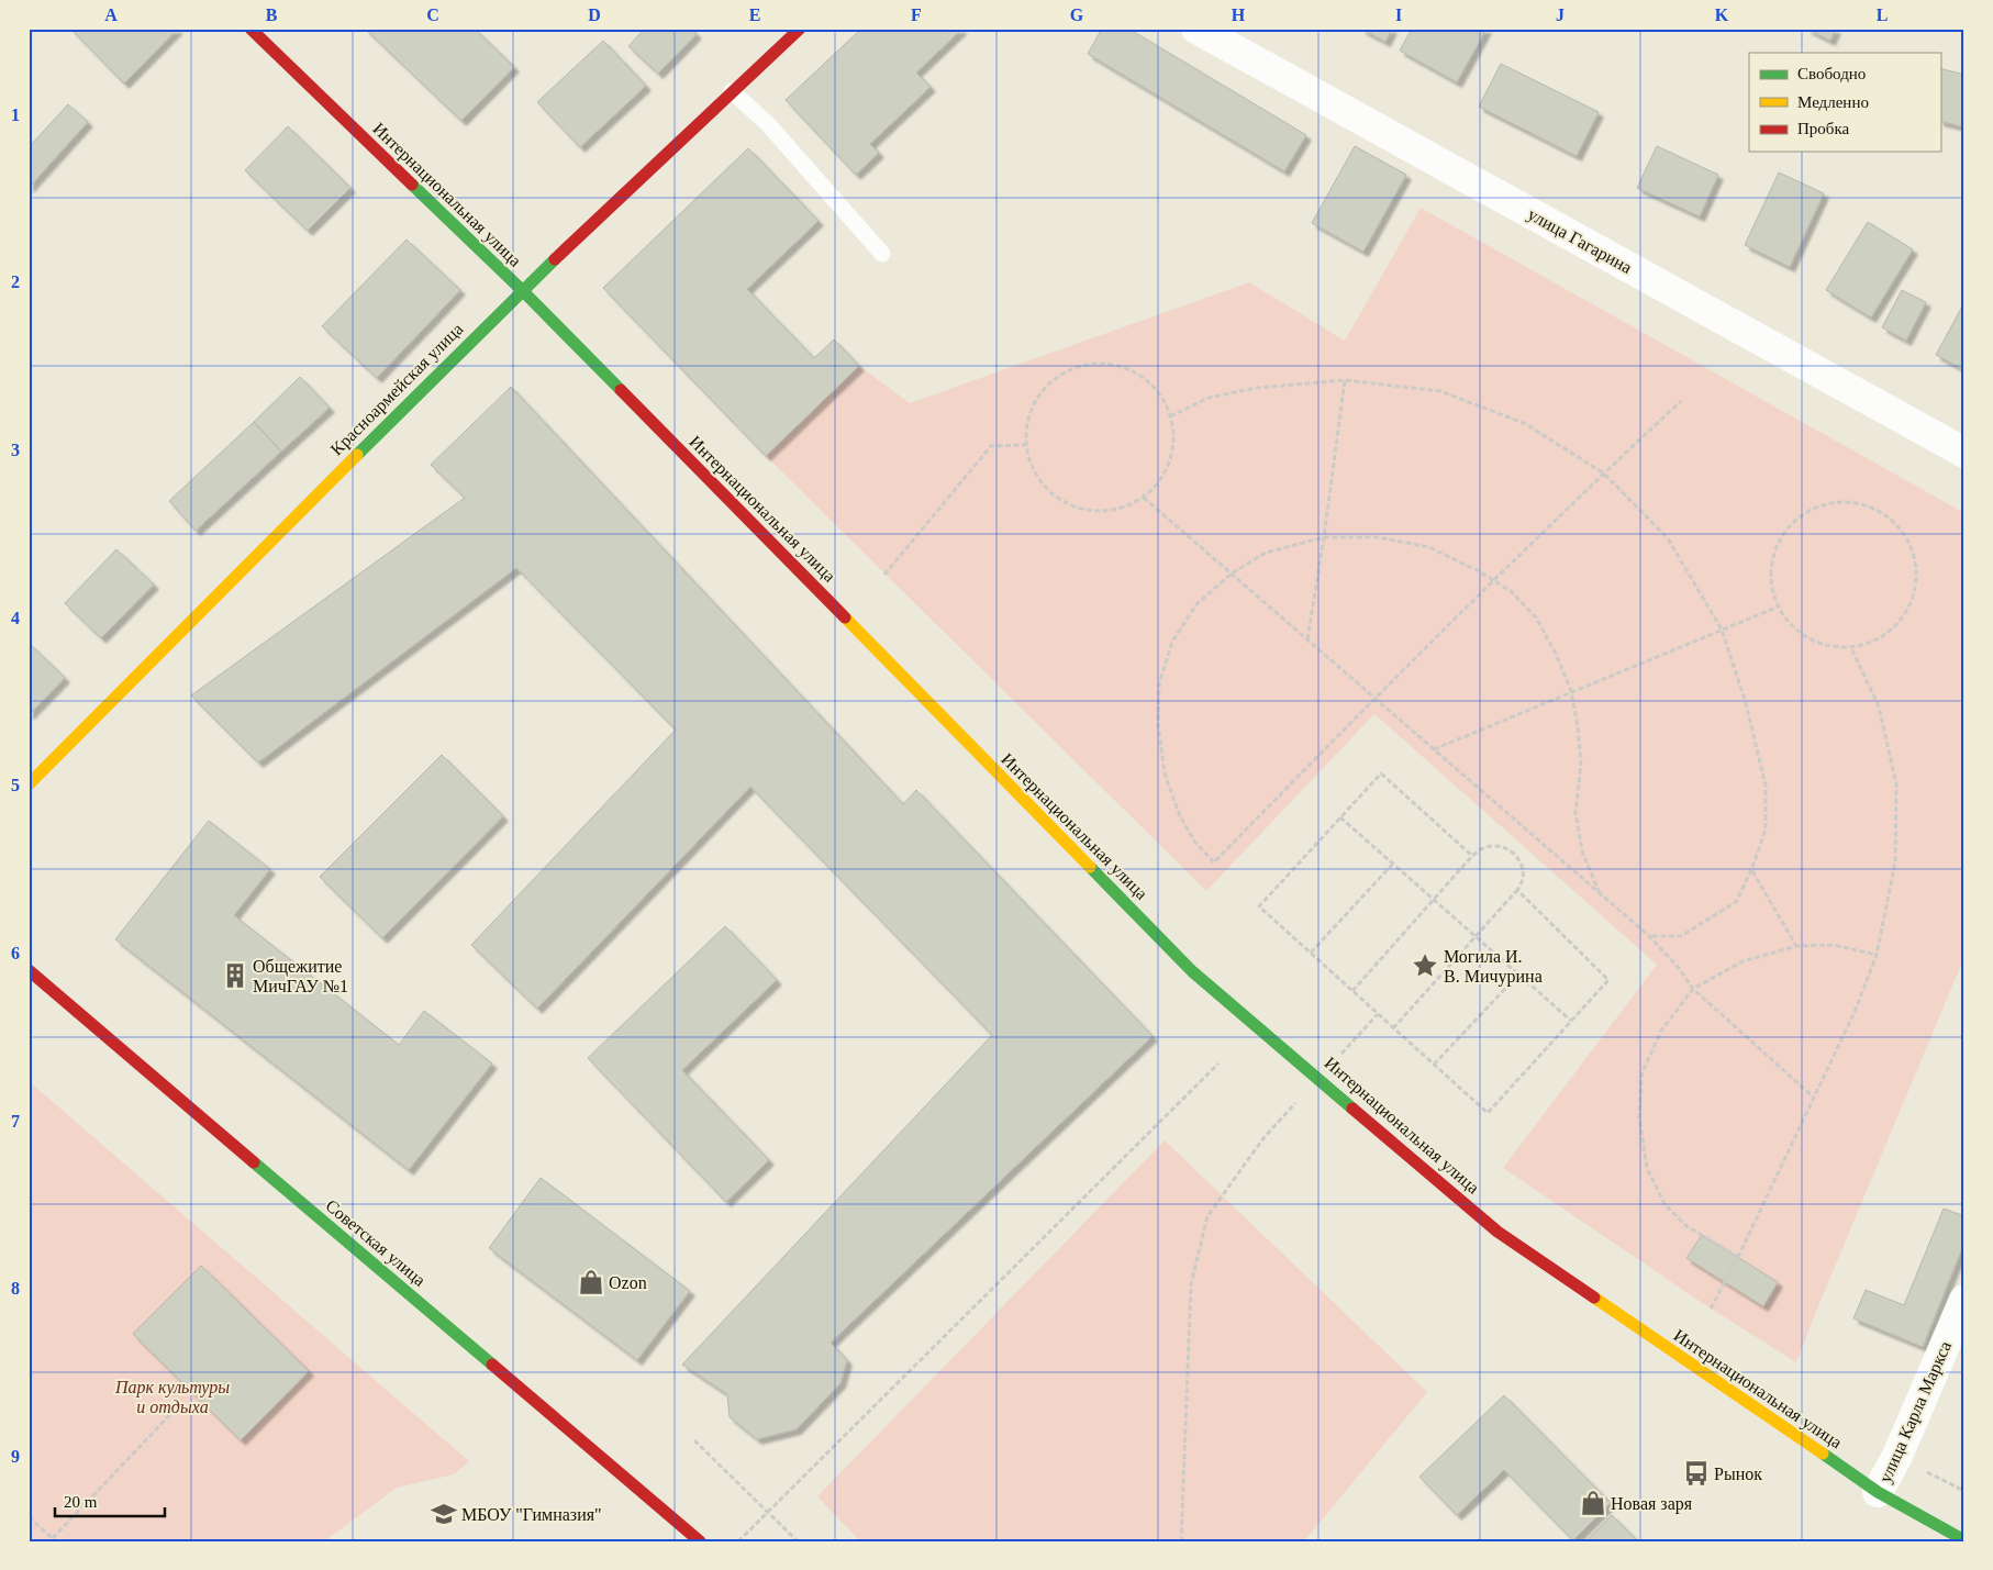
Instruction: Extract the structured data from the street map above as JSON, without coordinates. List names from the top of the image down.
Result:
{
  "streets": {
    "main road": ["Интернациональная улица", "Красноармейская улица", "Советская улица"],
    "street": ["улица Гагарина", "улица Карла Маркса"]
  },
  "crossings": [
    ["Интернациональная улица", "Красноармейская улица"],
    ["Интернациональная улица", "улица Карла Маркса"]
  ],
  "parks": ["Парк культуры и отдыха"],
  "places": {
    "place": ["Могила И. В. Мичурина"],
    "building": ["Общежитие МичГАУ №1"],
    "shop": ["Ozon", "Новая заря"],
    "bus stop": ["Рынок"],
    "school or university": ["МБОУ \"Гимназия\""]
  },
  "legend": ["Свободно", "Медленно", "Пробка"],
  "scale_bar": "20 m",
  "grid": {
    "columns": [
      "A",
      "B",
      "C",
      "D",
      "E",
      "F",
      "G",
      "H",
      "I",
      "J",
      "K",
      "L"
    ],
    "rows": [
      "1",
      "2",
      "3",
      "4",
      "5",
      "6",
      "7",
      "8",
      "9"
    ]
  }
}
